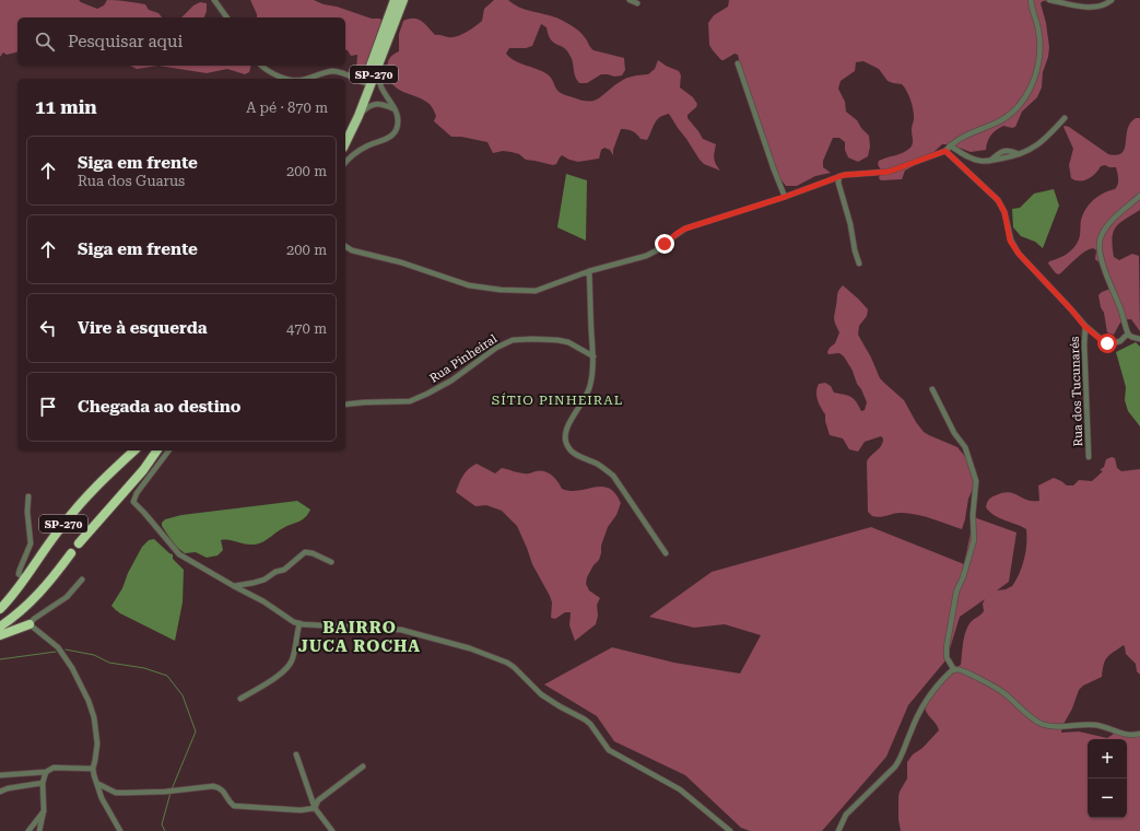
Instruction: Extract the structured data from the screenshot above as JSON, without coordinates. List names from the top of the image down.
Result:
{
  "streets": {
    "highway": ["SP-270"],
    "street": ["Rua Pinheiral", "Rua dos Tucunarés"]
  },
  "districts": ["SÍTIO PINHEIRAL", "BAIRRO JUCA ROCHA"],
  "page": {
    "search": "Pesquisar aqui",
    "heading": ["11 min", "A pé · 870 m"],
    "list": [
      ["Siga em frente", "Rua dos Guarus", "200 m"],
      ["Siga em frente", "200 m"],
      ["Vire à esquerda", "470 m"],
      "Chegada ao destino"
    ],
    "map_buttons": ["+", "−"]
  }
}
